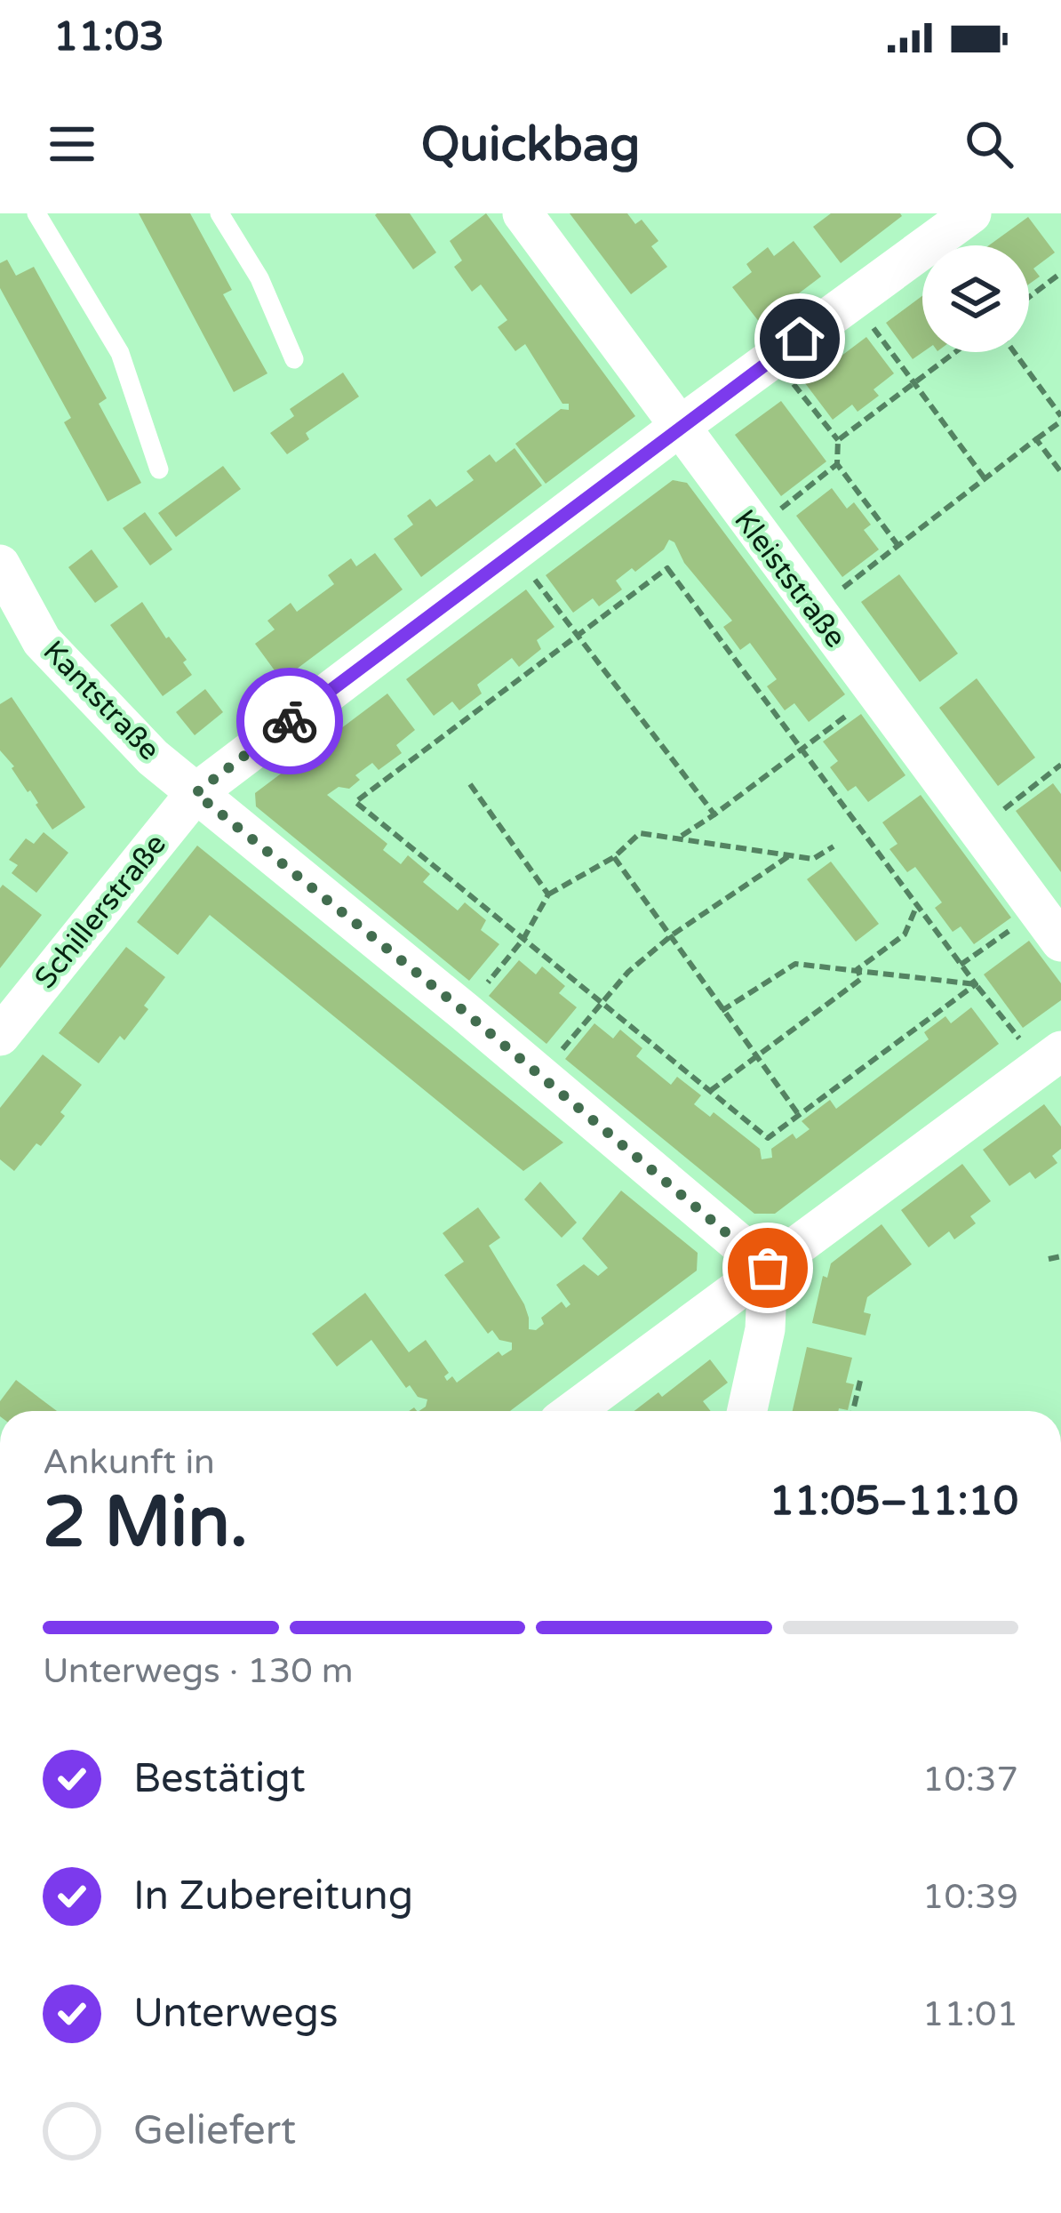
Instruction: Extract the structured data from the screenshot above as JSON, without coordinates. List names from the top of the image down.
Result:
{
  "streets": {
    "street": ["Kleiststraße", "Kantstraße", "Schillerstraße"]
  },
  "crossings": [
    ["Kleiststraße", "Schillerstraße"],
    ["Kantstraße", "Schillerstraße"]
  ],
  "page": {
    "status": "11:03",
    "header": "Quickbag",
    "heading": ["2 Min.", "Ankunft in", "11:05–11:10"],
    "bar": "Unterwegs · 130 m",
    "list": [
      ["Bestätigt", "10:37"],
      ["In Zubereitung", "10:39"],
      ["Unterwegs", "11:01"],
      "Geliefert"
    ]
  }
}
